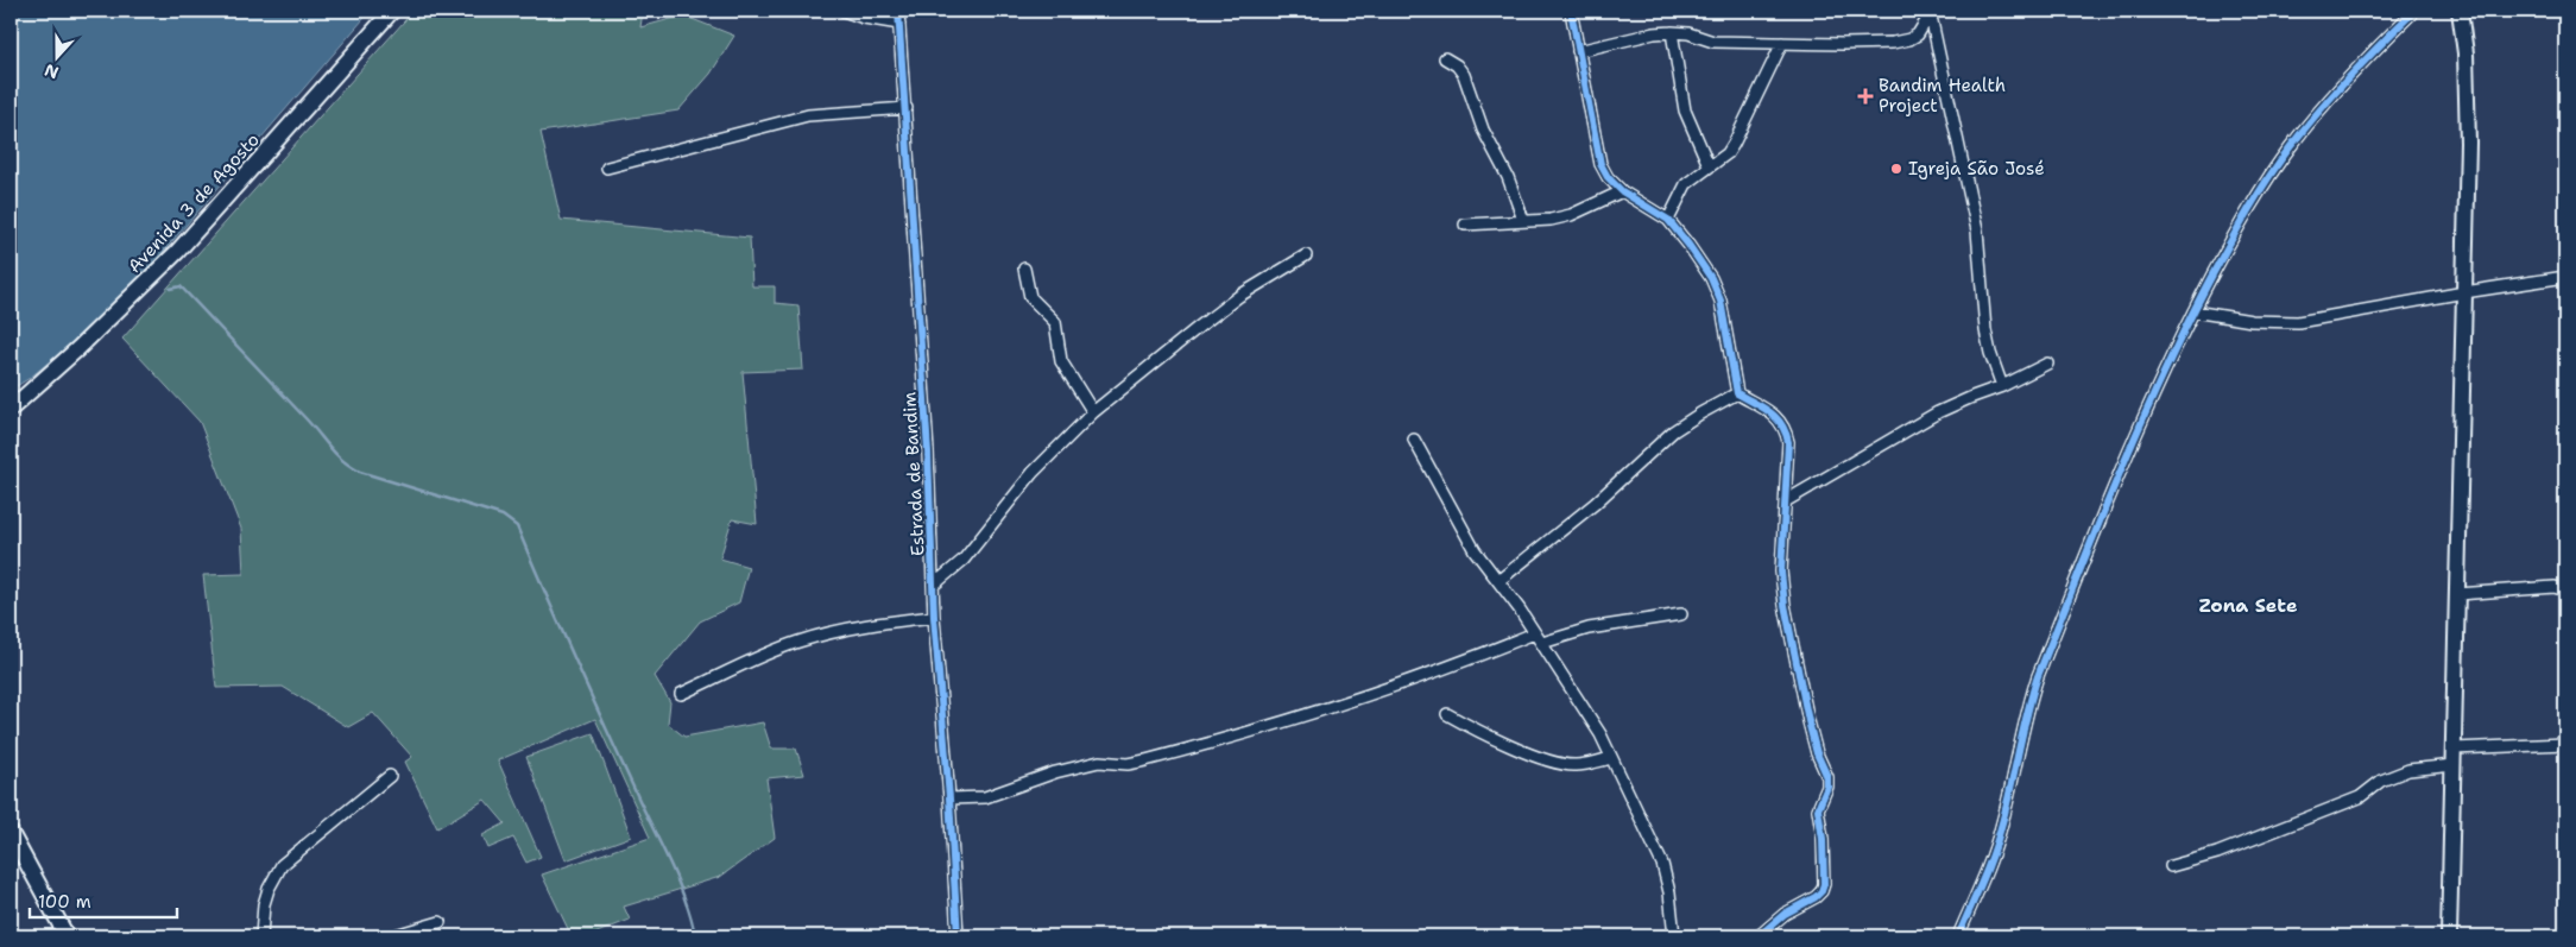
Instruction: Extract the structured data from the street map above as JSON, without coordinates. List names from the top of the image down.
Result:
{
  "streets": {
    "street": ["Avenida 3 de Agosto", "Estrada de Bandim"]
  },
  "districts": ["Zona Sete"],
  "places": {
    "health": ["Bandim Health Project"],
    "other": ["Igreja São José"]
  },
  "scale_bar": "100 m",
  "north": "bottom"
}
